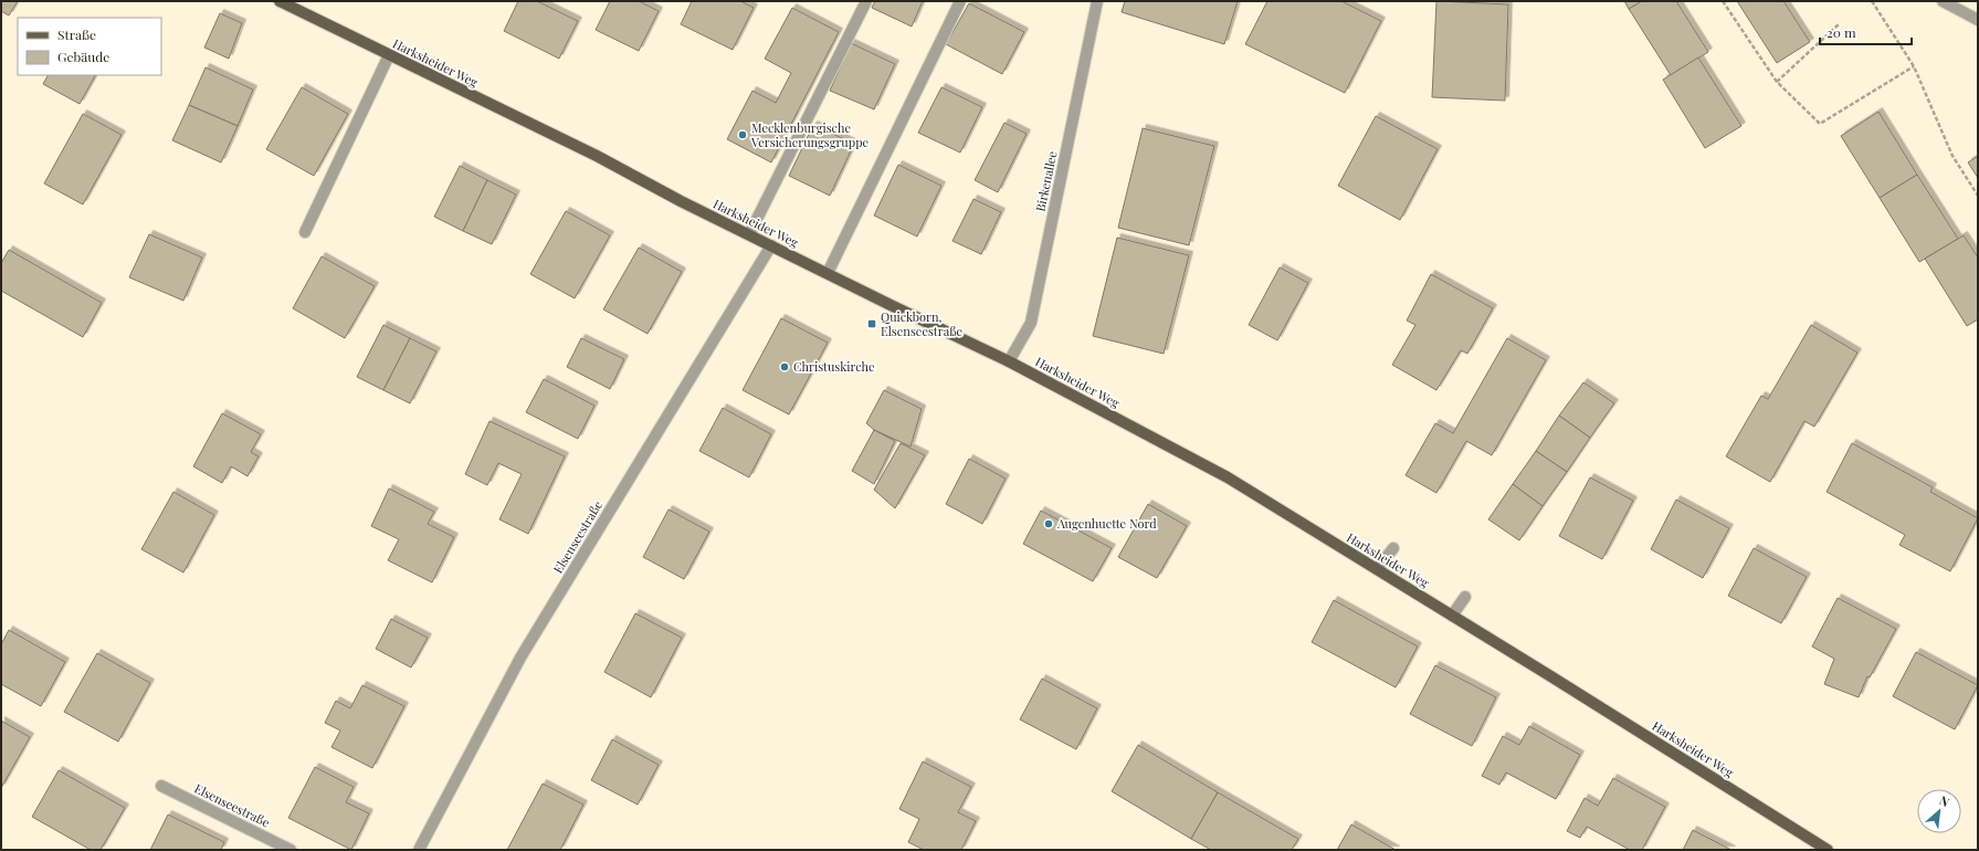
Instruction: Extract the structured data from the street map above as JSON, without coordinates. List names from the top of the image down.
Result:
{
  "streets": {
    "main road": ["Harksheider Weg"],
    "street": ["Birkenallee", "Elsenseestraße"]
  },
  "crossings": [
    ["Harksheider Weg", "Birkenallee"],
    ["Harksheider Weg", "Elsenseestraße"]
  ],
  "places": {
    "other": ["Mecklenburgische Versicherungsgruppe", "Christuskirche", "Augenhuette Nord"],
    "transit": ["Quickborn, Elsenseestraße"]
  },
  "legend": ["Straße", "Gebäude"],
  "scale_bar": "20 m",
  "north": "top right"
}
